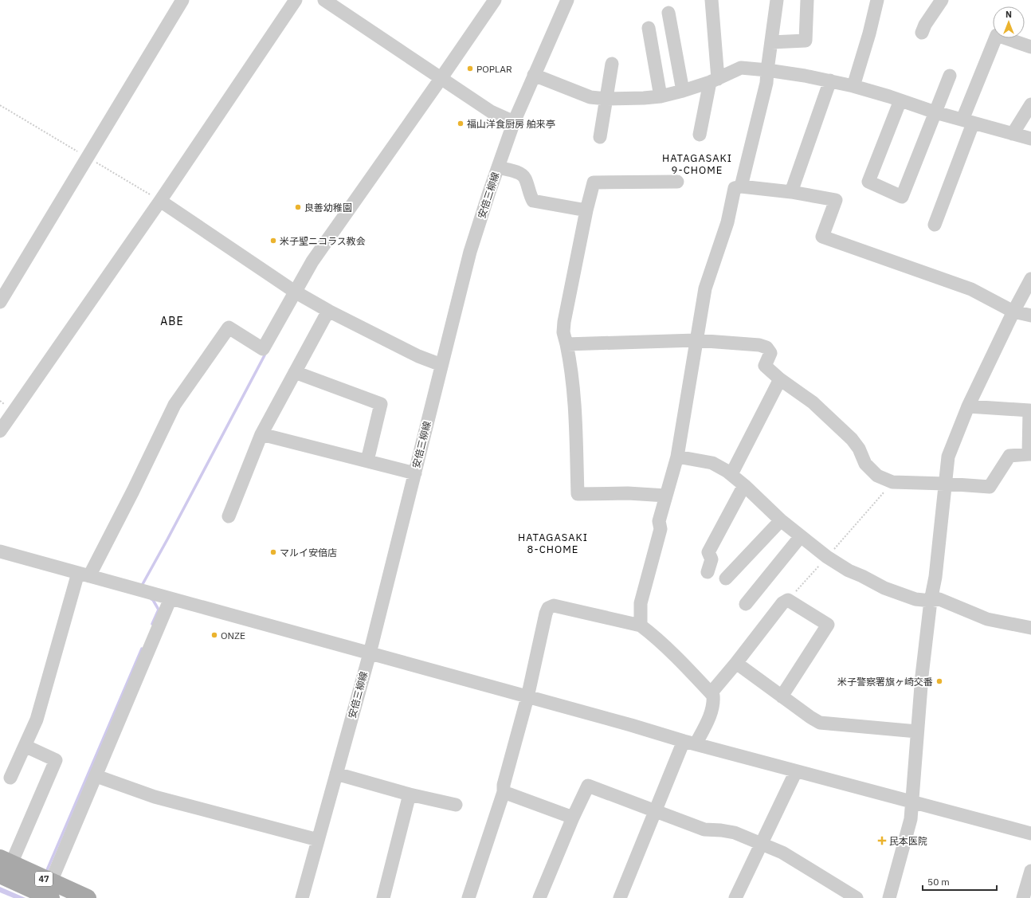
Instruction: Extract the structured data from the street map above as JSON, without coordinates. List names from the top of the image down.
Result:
{
  "streets": {
    "main road": ["47"],
    "street": ["安倍三柳線"]
  },
  "districts": ["HATAGASAKI 9-CHOME", "ABE", "HATAGASAKI 8-CHOME"],
  "places": {
    "other": [
      "POPLAR",
      "福山洋食厨房 舶来亭",
      "良善幼稚園",
      "米子聖ニコラス教会",
      "マルイ安倍店",
      "ONZE",
      "米子警察署旗ヶ崎交番"
    ],
    "health": ["民本医院"]
  },
  "scale_bar": "50 m",
  "north": "top"
}
